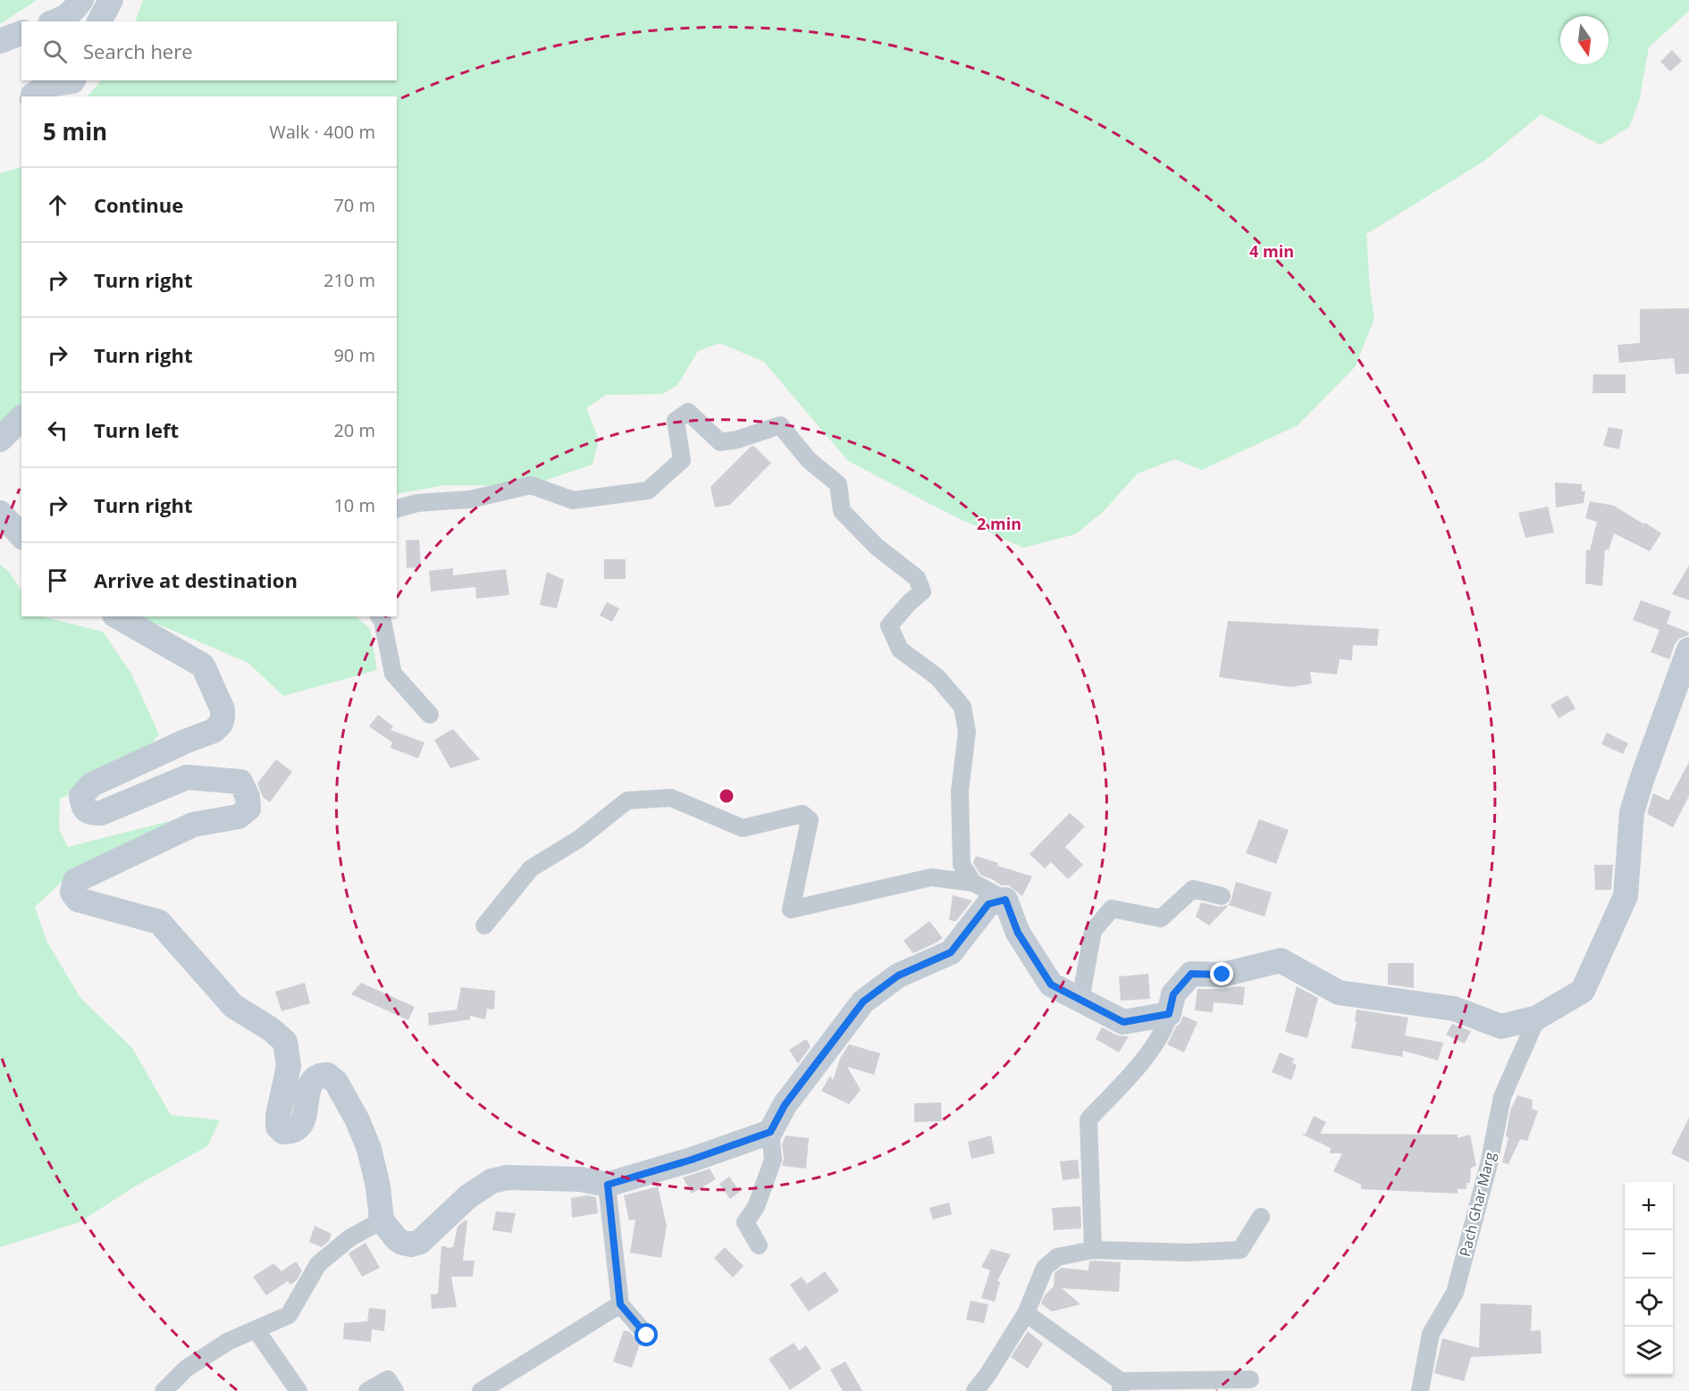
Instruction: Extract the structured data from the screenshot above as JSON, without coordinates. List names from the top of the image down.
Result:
{
  "streets": {
    "street": ["Pach Ghar Marg"]
  },
  "north": "bottom",
  "page": {
    "search": "Search here",
    "heading": ["5 min", "Walk · 400 m"],
    "list": [
      ["Continue", "70 m"],
      ["Turn right", "210 m"],
      ["Turn right", "90 m"],
      ["Turn left", "20 m"],
      ["Turn right", "10 m"],
      "Arrive at destination"
    ],
    "map_buttons": ["+", "−"]
  },
  "rings": ["4 min", "2 min"]
}
